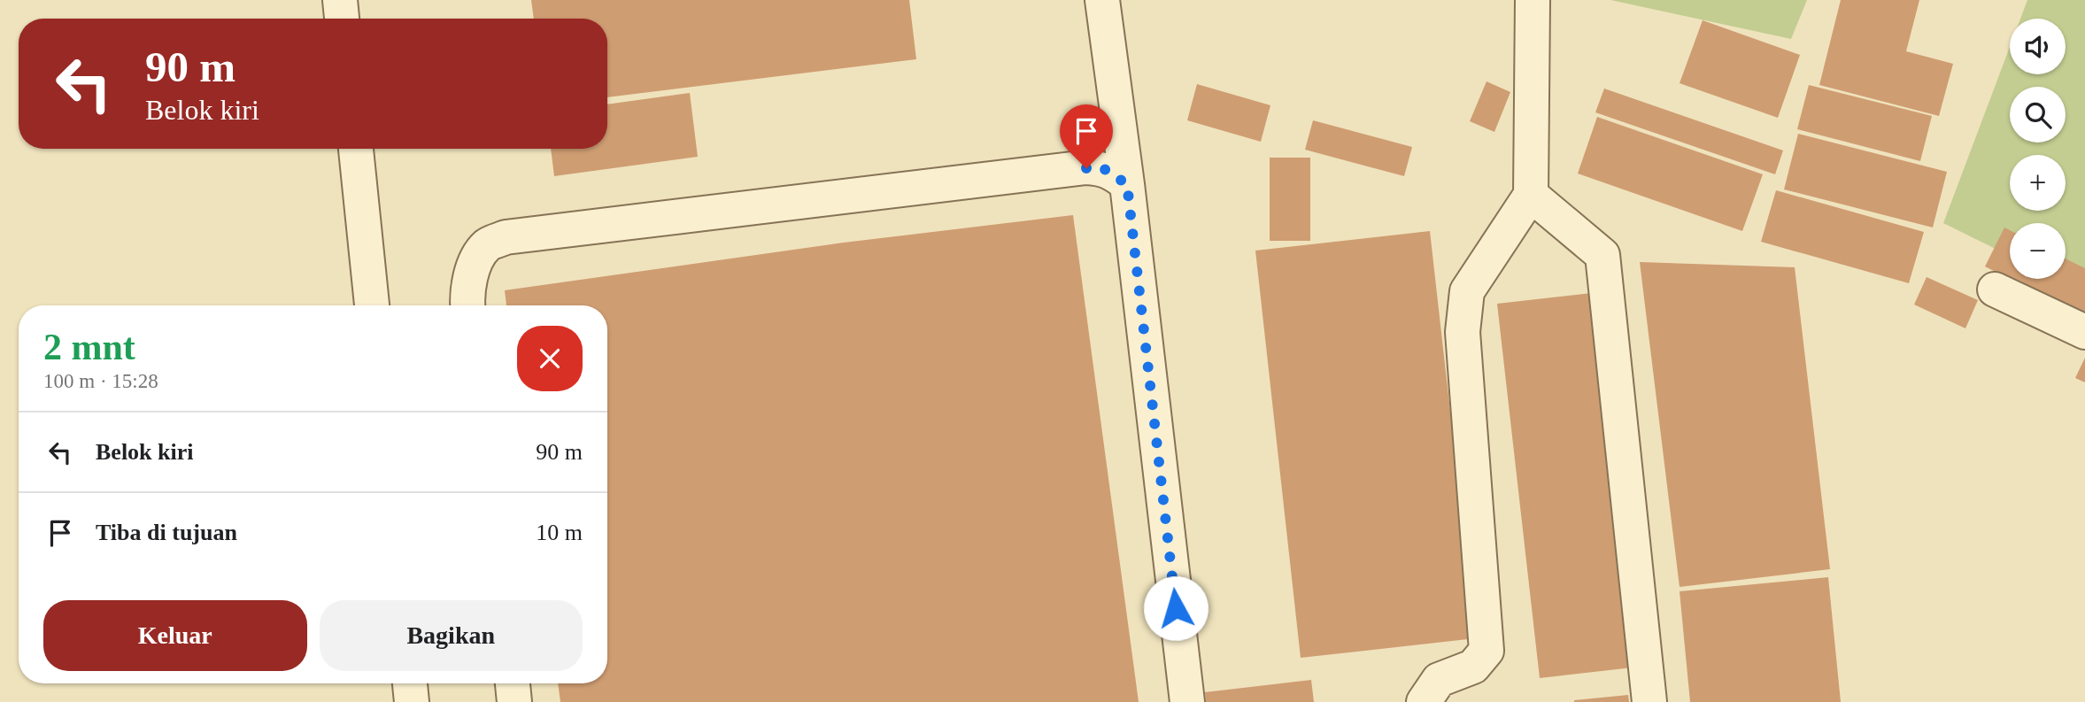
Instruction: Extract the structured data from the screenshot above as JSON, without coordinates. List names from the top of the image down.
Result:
{
  "page": {
    "map_buttons": ["+", "−"],
    "turn": ["90 m", "Belok kiri"],
    "heading": ["2 mnt", "100 m · 15:28"],
    "list": [
      {
        "name": "Belok kiri",
        "value": "90 m"
      },
      {
        "name": "Tiba di tujuan",
        "value": "10 m"
      }
    ],
    "buttons": ["Keluar", "Bagikan"]
  }
}
